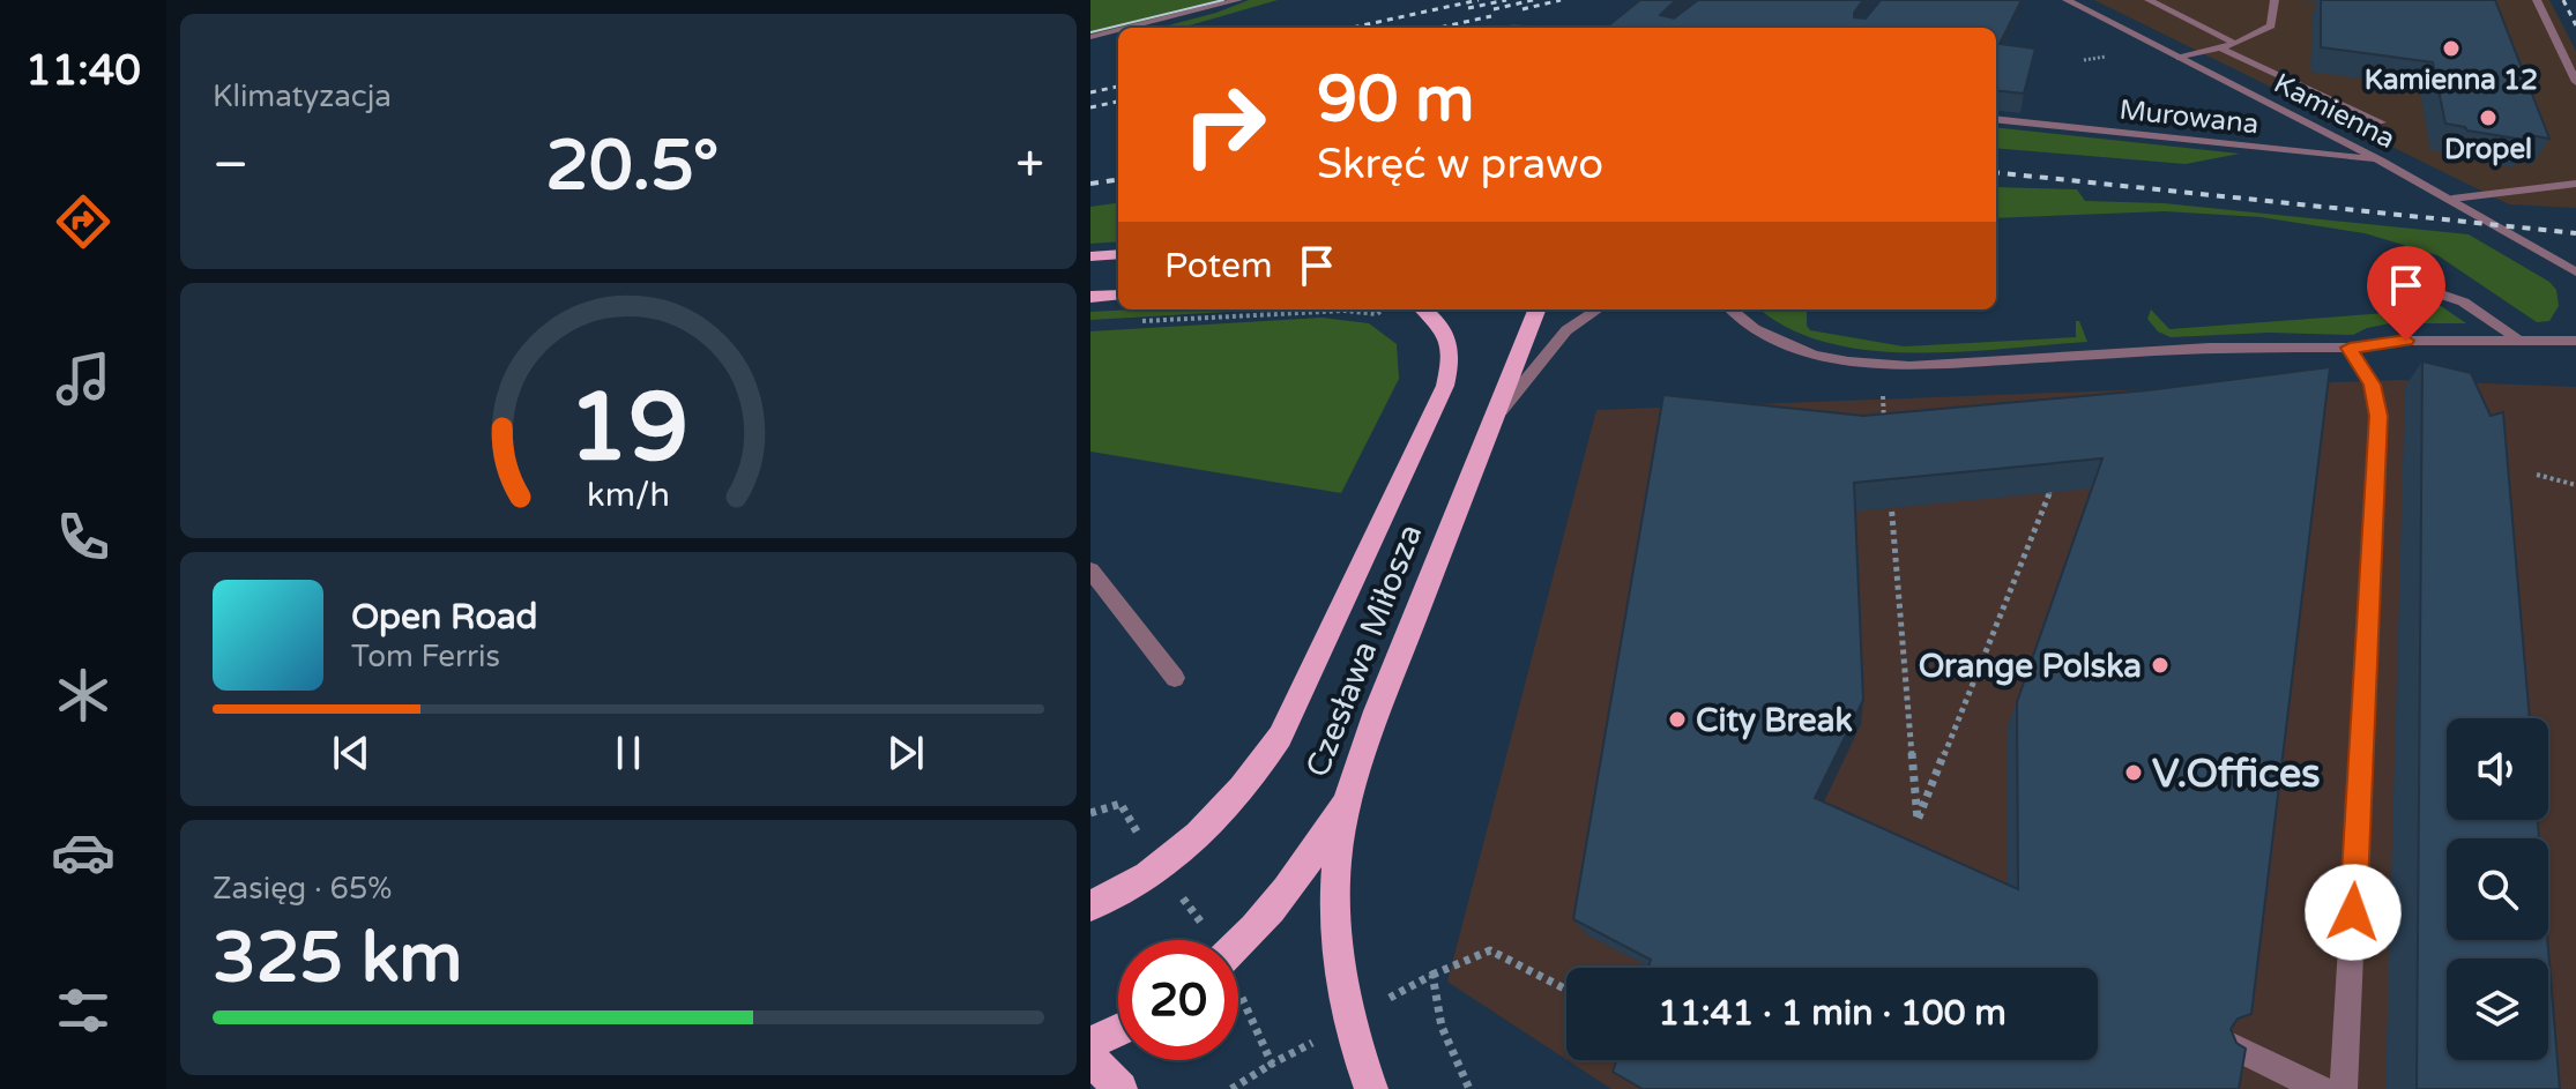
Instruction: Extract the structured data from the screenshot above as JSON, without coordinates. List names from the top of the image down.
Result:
{
  "streets": {
    "main road": ["Czesława Miłosza"],
    "street": ["Kamienna", "Murowana"]
  },
  "crossings": [
    ["Kamienna", "Murowana"]
  ],
  "places": [
    "Kamienna 12",
    "Dropel",
    "Orange Polska",
    "City Break",
    "V.Offices"
  ],
  "page": {
    "tabs": "11:40",
    "tile": [
      "Klimatyzacja",
      ["Zasięg · 65%", "325 km"]
    ],
    "turn": ["90 m", "Skręć w prawo"],
    "heat": ["−", "20.5°", "+"],
    "then": "Potem",
    "song": ["Open Road", "Tom Ferris"],
    "limit": "20",
    "trip": "11:41 · 1 min · 100 m",
    "gauge": ["19", "km/h"]
  }
}
